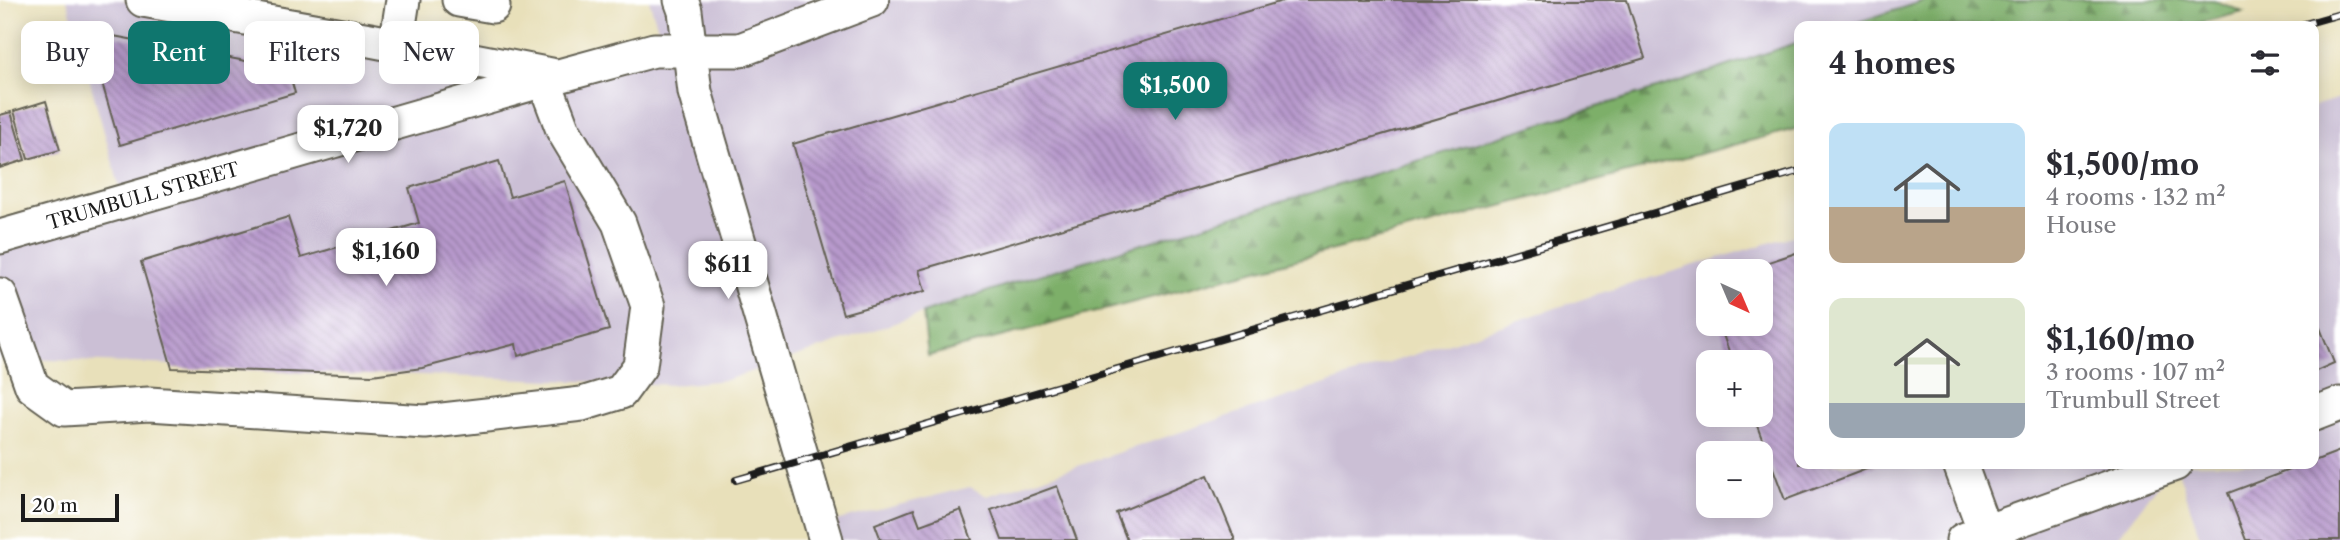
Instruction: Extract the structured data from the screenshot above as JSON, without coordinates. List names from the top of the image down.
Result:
{
  "streets": {
    "street": ["TRUMBULL STREET"]
  },
  "scale_bar": "20 m",
  "north": "bottom right",
  "page": {
    "chip": [
      "Buy",
      "Rent",
      "Filters",
      "New"
    ],
    "heading": "4 homes",
    "price": [
      "$1,500",
      "$1,720",
      "$1,160",
      "$611"
    ],
    "list": [
      {
        "name": "$1,500/mo",
        "note": "4 rooms · 132 m² · House"
      },
      {
        "name": "$1,160/mo",
        "note": "3 rooms · 107 m² · Trumbull Street"
      }
    ],
    "map_buttons": ["+", "−"],
    "scale": "20 m"
  }
}
